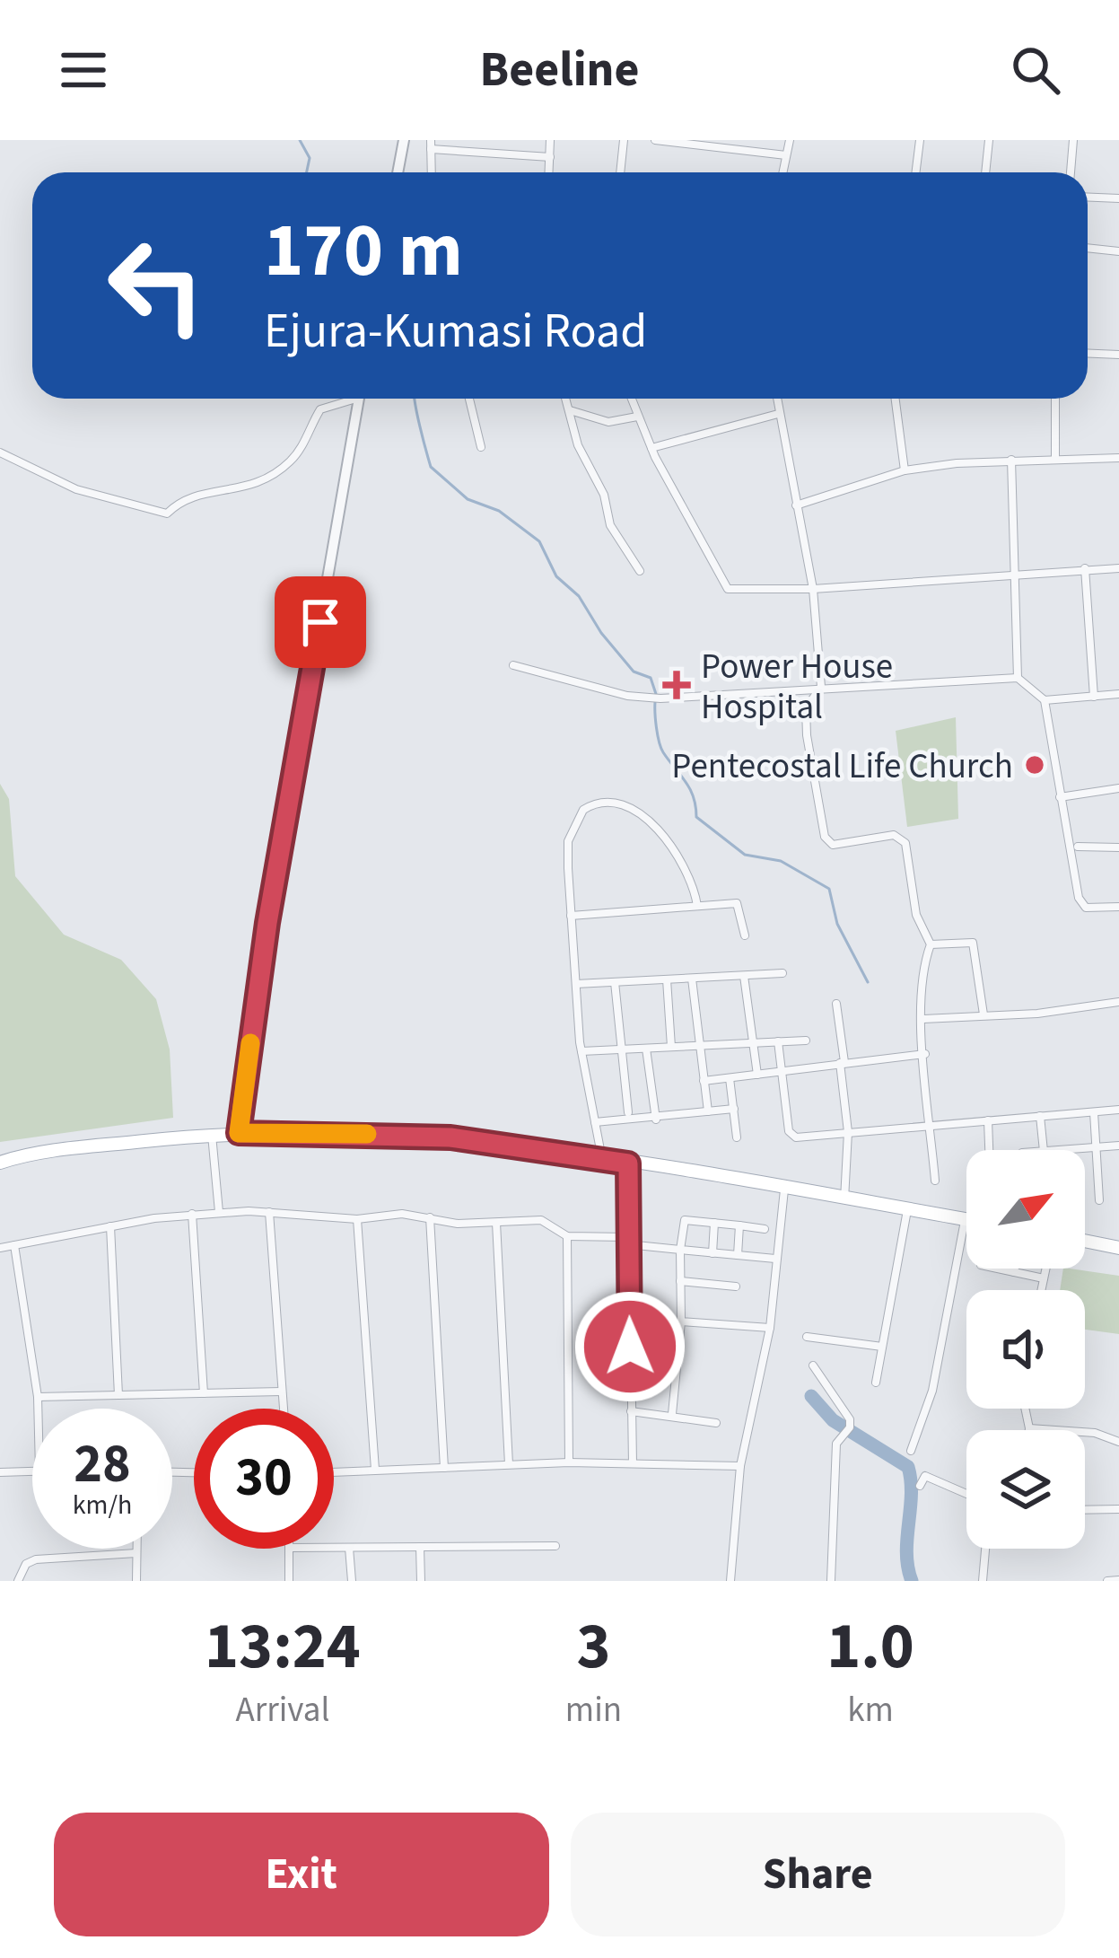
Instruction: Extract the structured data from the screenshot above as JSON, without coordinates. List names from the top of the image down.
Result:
{
  "places": {
    "health": ["Power House Hospital"],
    "other": ["Pentecostal Life Church"]
  },
  "north": "top right",
  "page": {
    "header": "Beeline",
    "turn": ["170 m", "Ejura-Kumasi Road"],
    "speed": "28 km/h",
    "limit": "30",
    "eta": [
      "13:24",
      "Arrival",
      "3",
      "min",
      "1.0",
      "km"
    ],
    "buttons": ["Exit", "Share"]
  }
}
